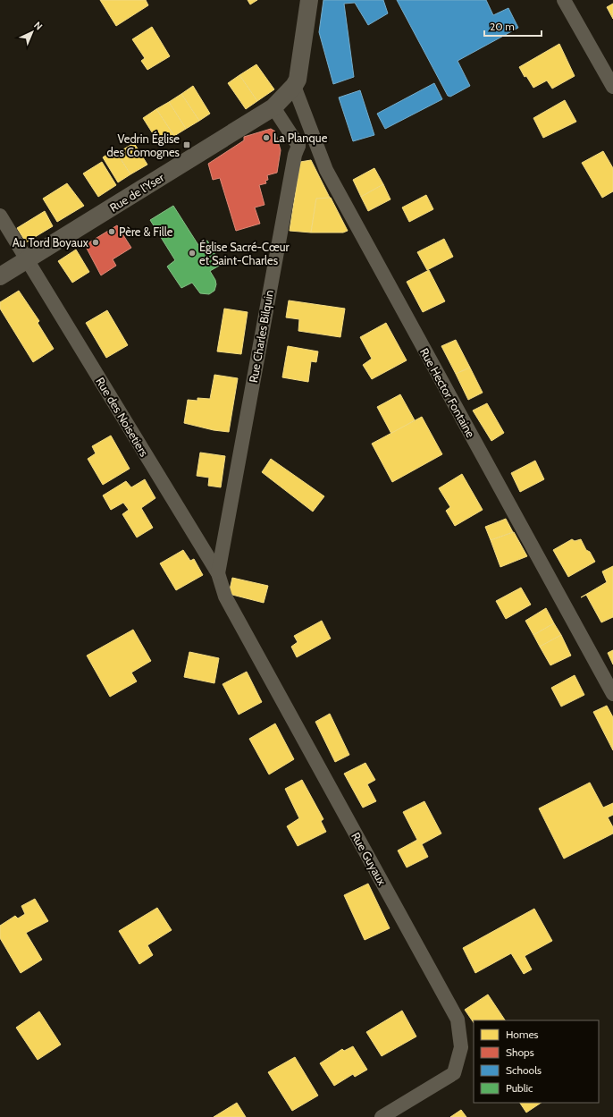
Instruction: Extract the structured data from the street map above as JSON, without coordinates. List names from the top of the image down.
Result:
{
  "streets": {
    "street": [
      "Rue de l'Yser",
      "Rue Charles Bilquin",
      "Rue Hector Fontaine",
      "Rue des Noisetiers",
      "Rue Guyaux"
    ]
  },
  "crossings": [
    ["Rue de l'Yser", "Rue Hector Fontaine"],
    ["Rue de l'Yser", "Rue des Noisetiers"],
    ["Rue Charles Bilquin", "Rue des Noisetiers"],
    ["Rue Charles Bilquin", "Rue Guyaux"],
    ["Rue des Noisetiers", "Rue Guyaux"]
  ],
  "places": {
    "other": [
      "La Planque",
      "Père & Fille",
      "Au Tord Boyaux",
      "Église Sacré-Cœur et Saint-Charles"
    ],
    "transit": ["Vedrin Église des Comognes"]
  },
  "legend": [
    "Homes",
    "Shops",
    "Schools",
    "Public"
  ],
  "scale_bar": "20 m",
  "north": "top right"
}
